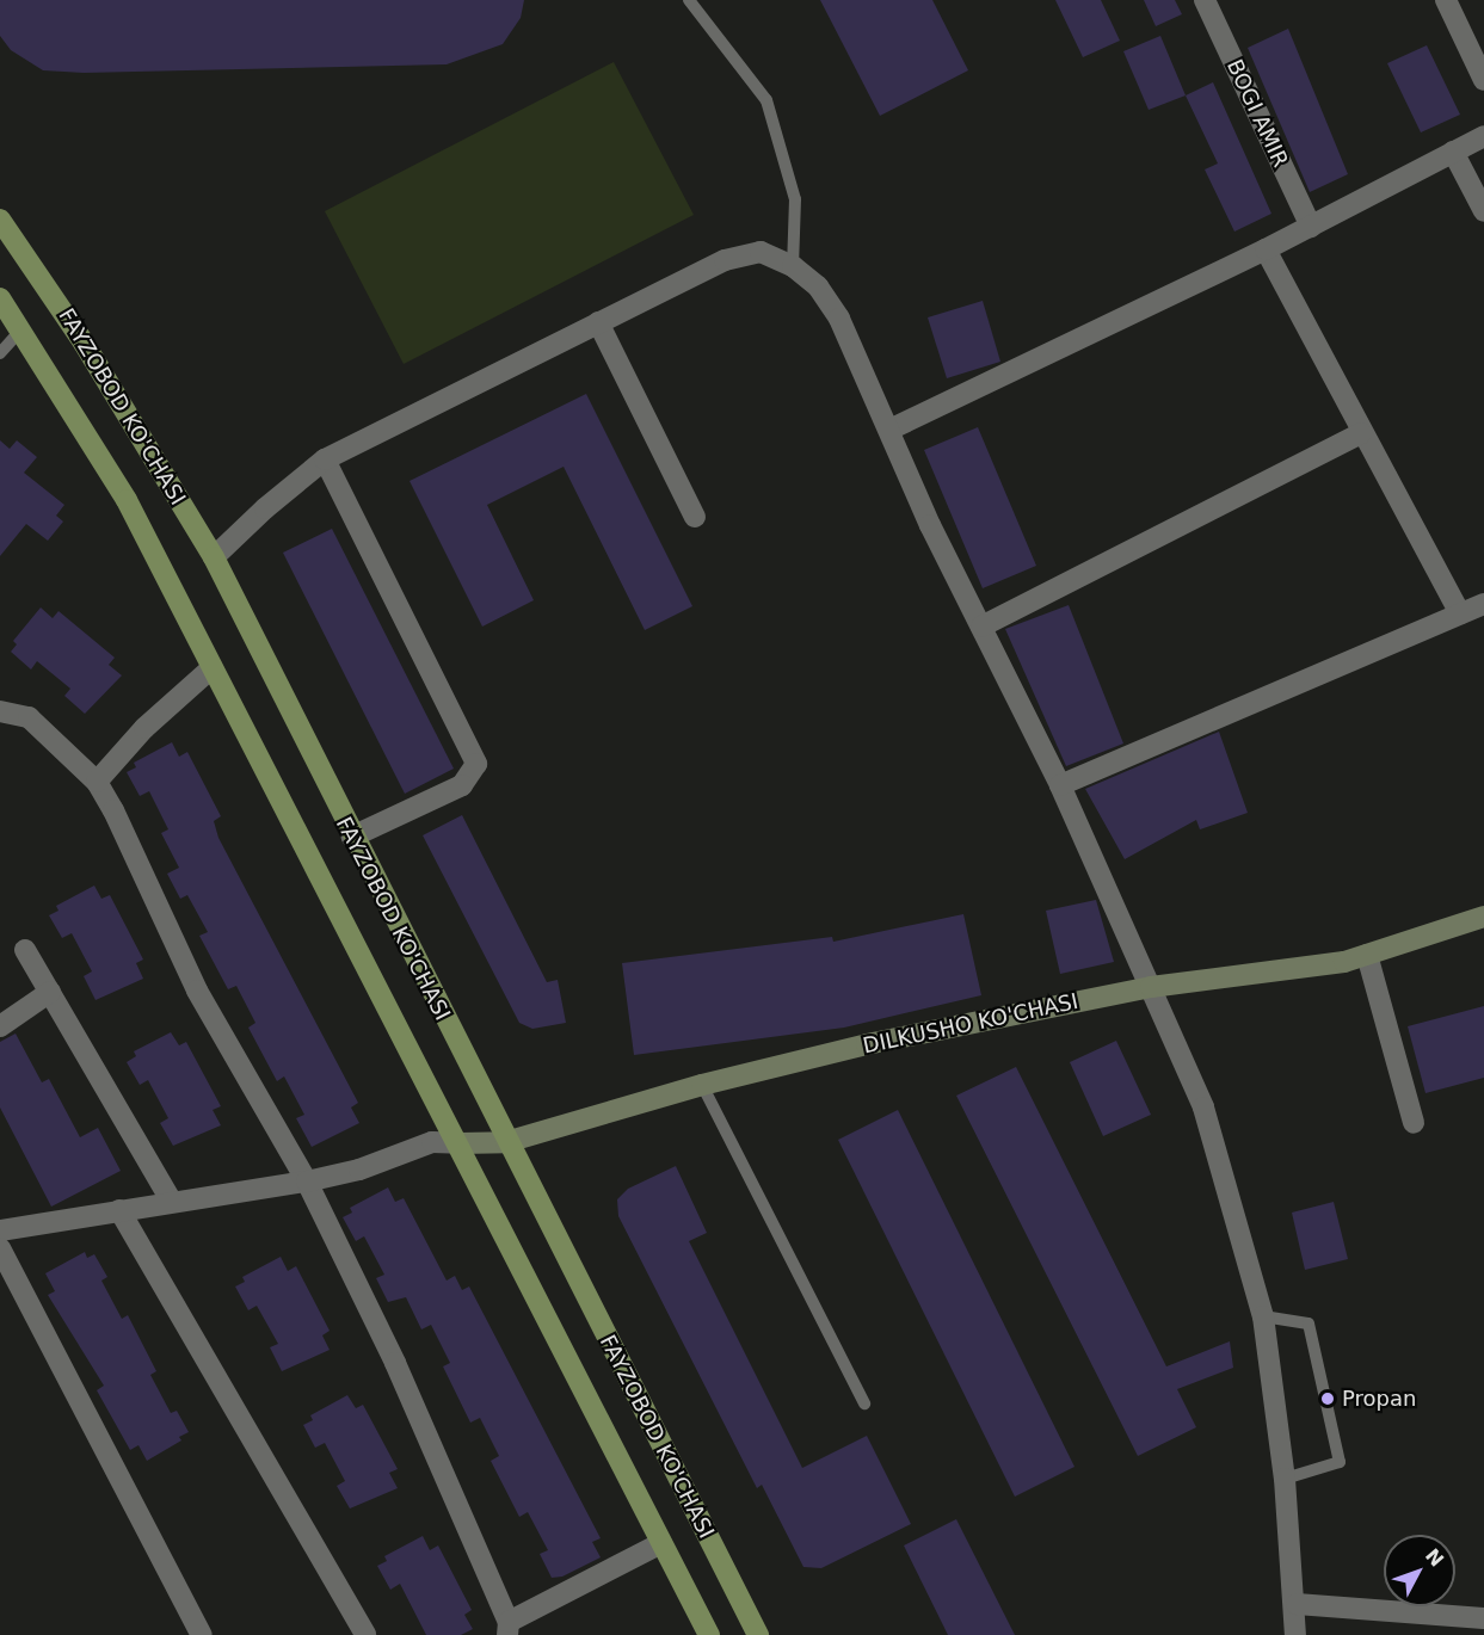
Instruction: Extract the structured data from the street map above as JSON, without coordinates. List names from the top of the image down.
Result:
{
  "streets": {
    "main road": ["FAYZOBOD KO'CHASI"],
    "street": ["DILKUSHO KO'CHASI"]
  },
  "crossings": [
    ["FAYZOBOD KO'CHASI", "DILKUSHO KO'CHASI"]
  ],
  "places": ["Propan"],
  "north": "top right"
}
